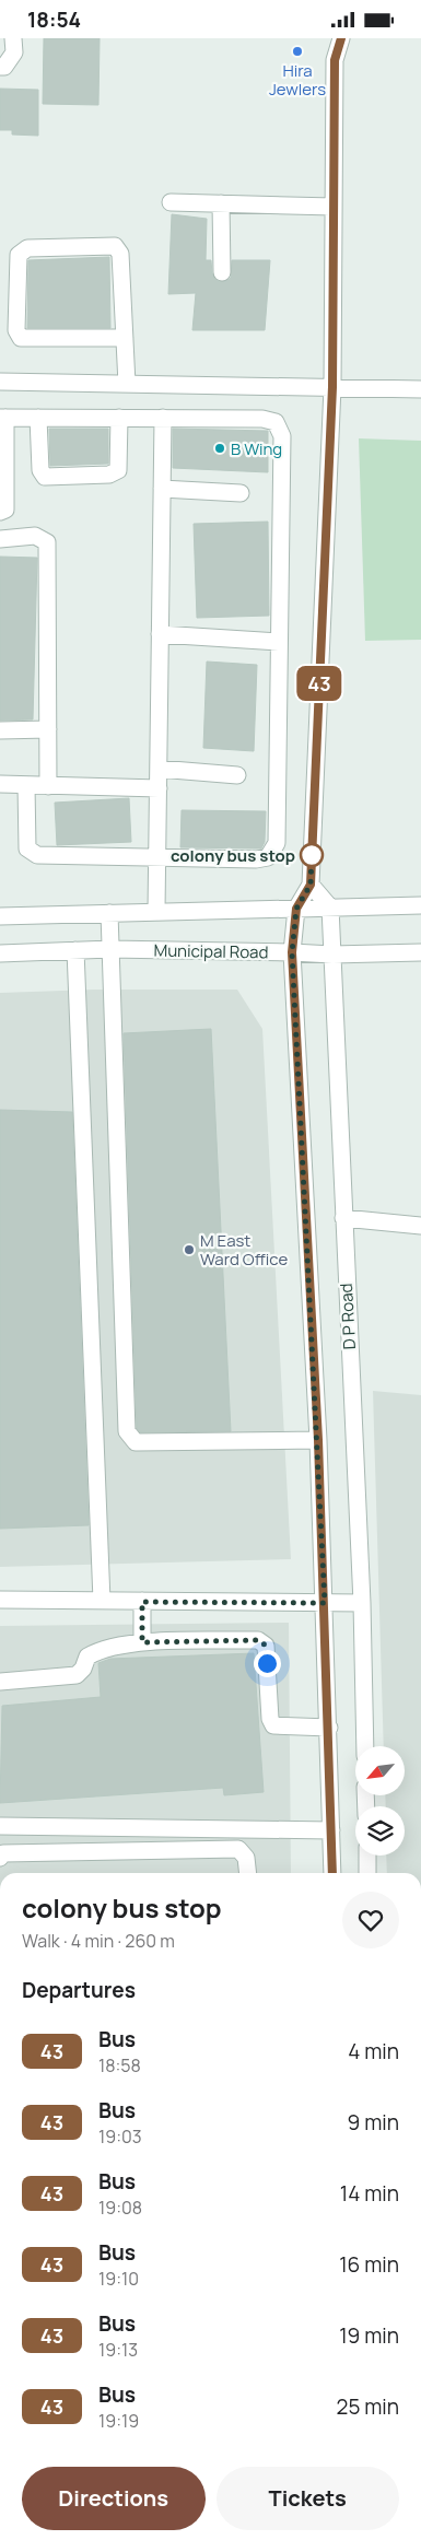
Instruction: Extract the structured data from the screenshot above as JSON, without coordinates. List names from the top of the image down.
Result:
{
  "streets": {
    "street": ["Municipal Road", "D P Road"]
  },
  "crossings": [
    ["Municipal Road", "D P Road"]
  ],
  "places": [
    "Hira Jewlers",
    "B Wing",
    "colony bus stop",
    "M East Ward Office"
  ],
  "lines": ["bus line 43"],
  "north": "bottom left",
  "page": {
    "status": "18:54",
    "on_map": "43",
    "heading": [
      ["colony bus stop", "Walk · 4 min · 260 m"],
      "Departures"
    ],
    "list": [
      {
        "mark": "43",
        "name": "Bus",
        "note": "18:58",
        "value": "4 min"
      },
      {
        "mark": "43",
        "name": "Bus",
        "note": "19:03",
        "value": "9 min"
      },
      {
        "mark": "43",
        "name": "Bus",
        "note": "19:08",
        "value": "14 min"
      },
      {
        "mark": "43",
        "name": "Bus",
        "note": "19:10",
        "value": "16 min"
      },
      {
        "mark": "43",
        "name": "Bus",
        "note": "19:13",
        "value": "19 min"
      },
      {
        "mark": "43",
        "name": "Bus",
        "note": "19:19",
        "value": "25 min"
      }
    ],
    "buttons": ["Directions", "Tickets"]
  }
}
